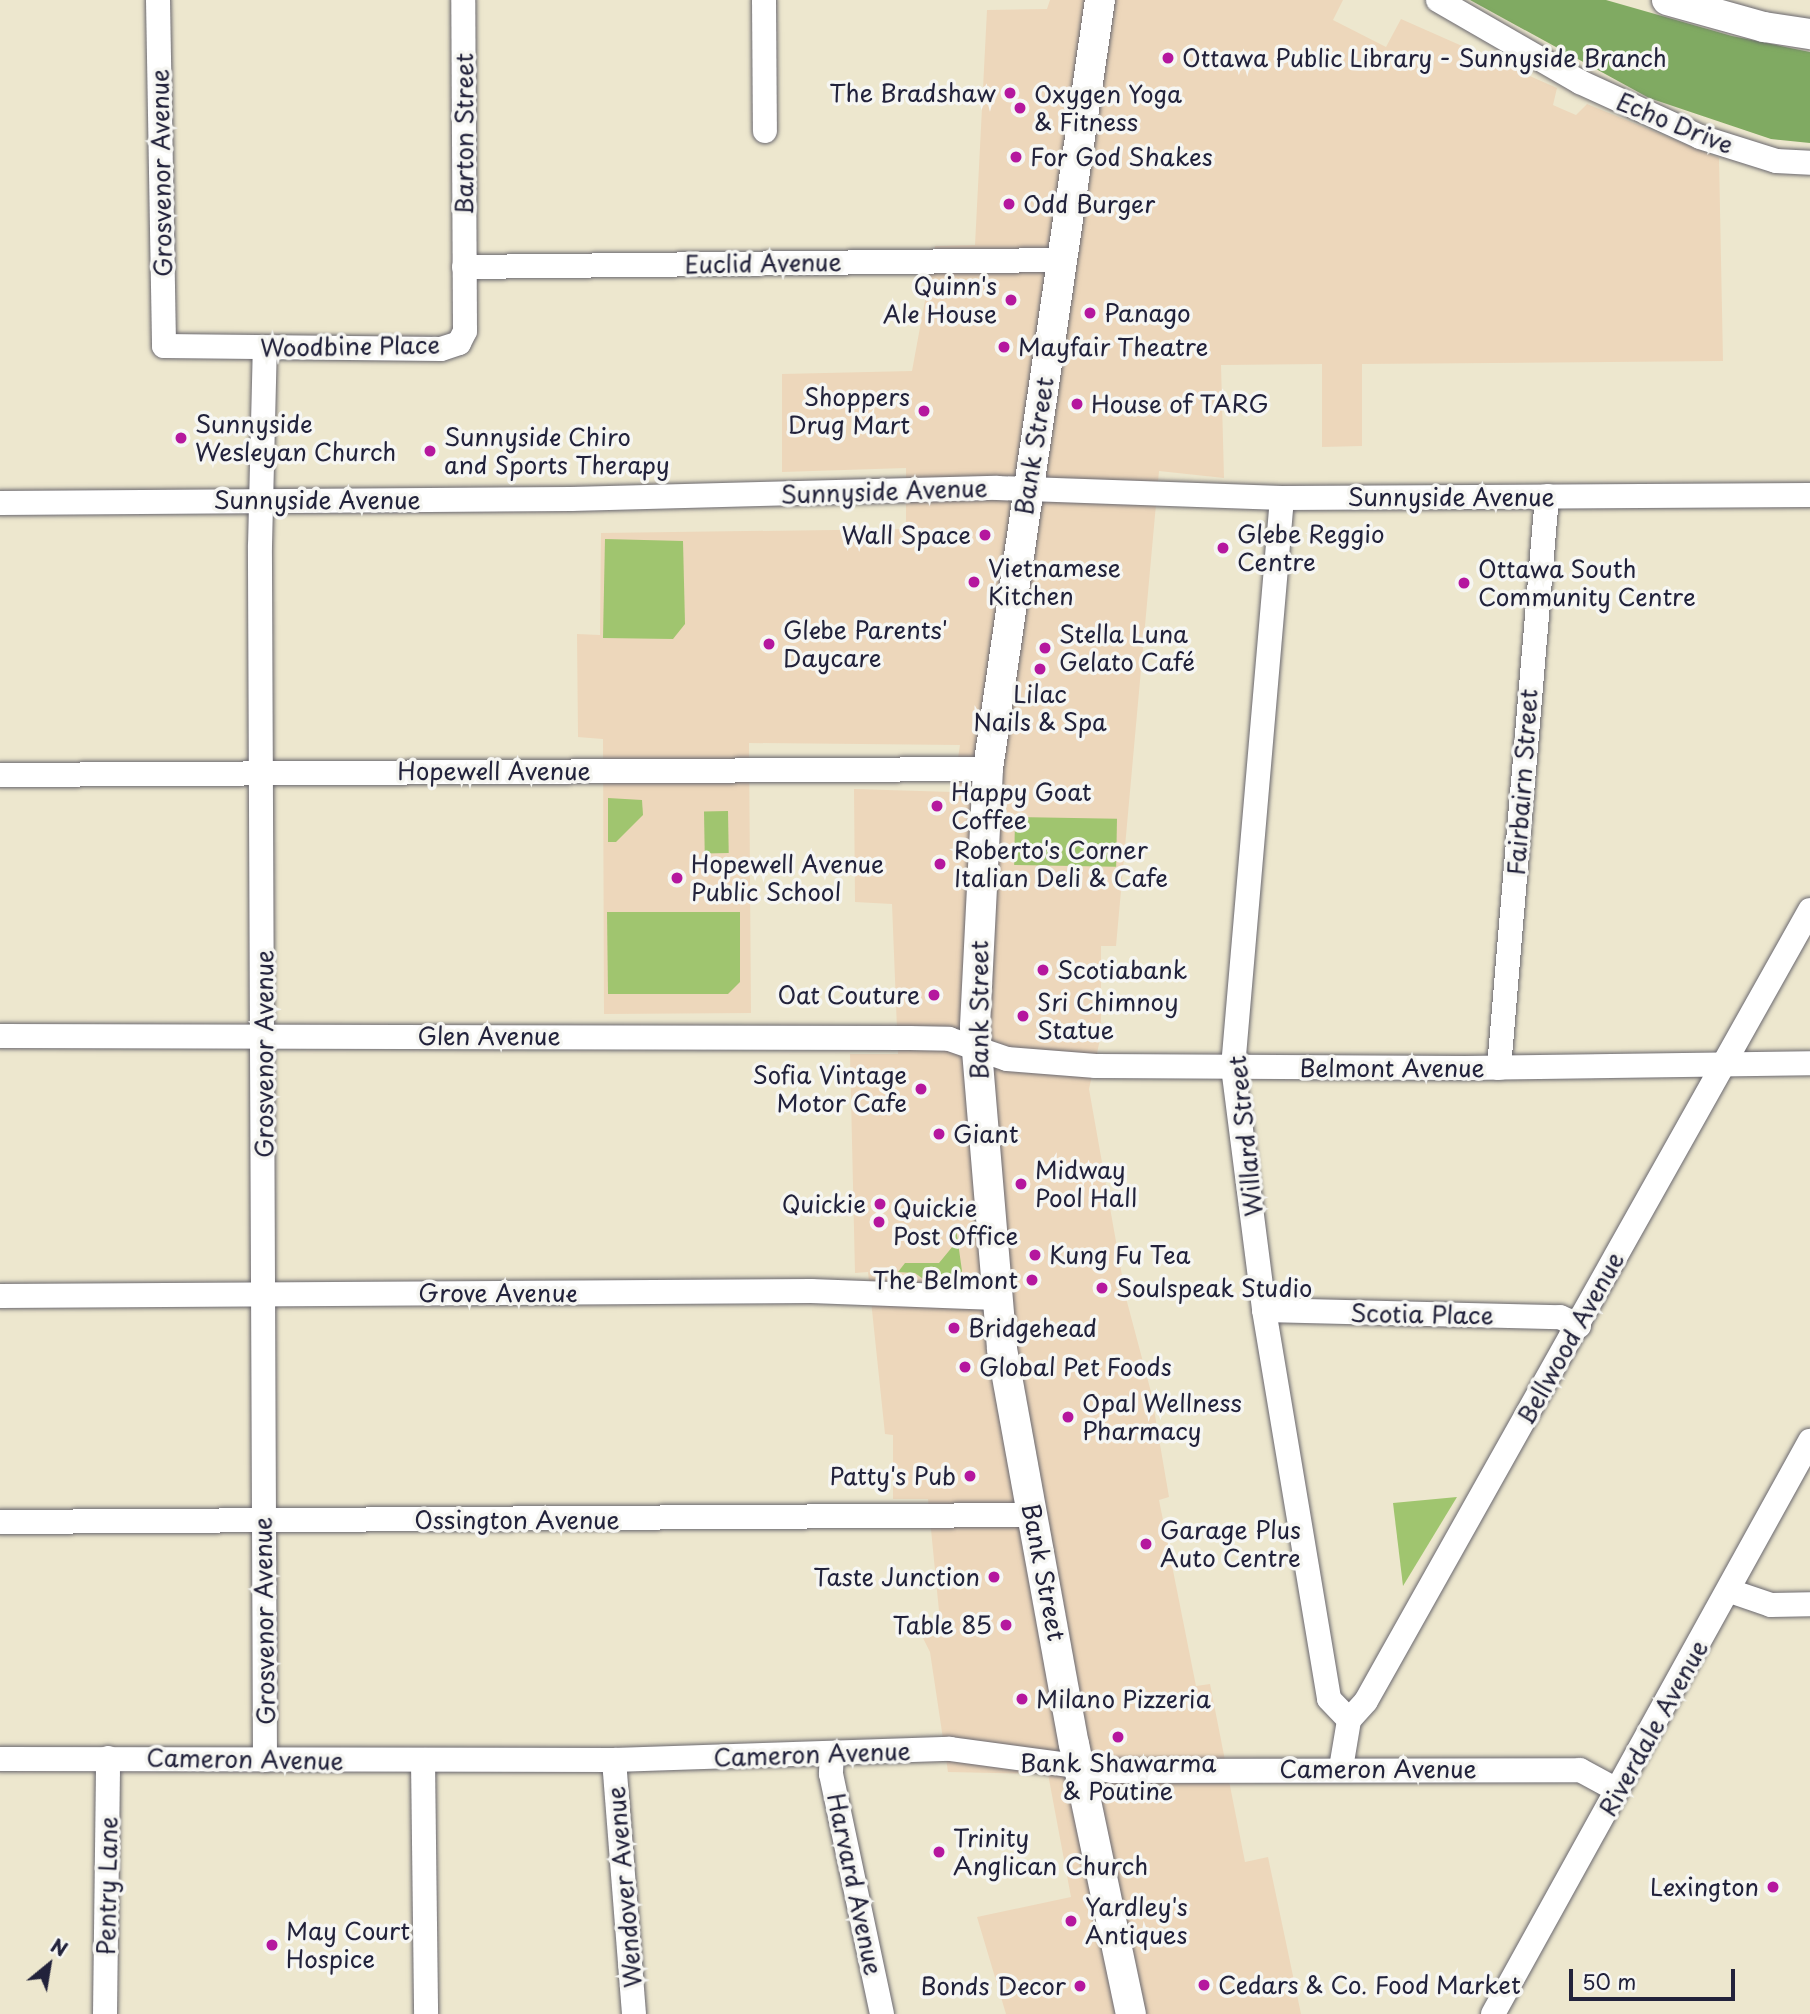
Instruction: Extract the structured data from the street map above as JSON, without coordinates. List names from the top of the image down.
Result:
{
  "streets": {
    "main road": ["Bank Street"],
    "street": [
      "Echo Drive",
      "Barton Street",
      "Grosvenor Avenue",
      "Euclid Avenue",
      "Woodbine Place",
      "Sunnyside Avenue",
      "Hopewell Avenue",
      "Fairbairn Street",
      "Glen Avenue",
      "Belmont Avenue",
      "Willard Street",
      "Grove Avenue",
      "Scotia Place",
      "Bellwood Avenue",
      "Ossington Avenue",
      "Riverdale Avenue",
      "Cameron Avenue",
      "Harvard Avenue",
      "Pentry Lane",
      "Wendover Avenue"
    ]
  },
  "crossings": [
    ["Barton Street", "Euclid Avenue"],
    ["Barton Street", "Woodbine Place"],
    ["Grosvenor Avenue", "Woodbine Place"],
    ["Grosvenor Avenue", "Sunnyside Avenue"],
    ["Grosvenor Avenue", "Hopewell Avenue"],
    ["Grosvenor Avenue", "Glen Avenue"],
    ["Grosvenor Avenue", "Grove Avenue"],
    ["Grosvenor Avenue", "Ossington Avenue"],
    ["Grosvenor Avenue", "Cameron Avenue"],
    ["Euclid Avenue", "Woodbine Place"],
    ["Euclid Avenue", "Bank Street"],
    ["Bank Street", "Sunnyside Avenue"],
    ["Bank Street", "Hopewell Avenue"],
    ["Bank Street", "Glen Avenue"],
    ["Bank Street", "Belmont Avenue"],
    ["Bank Street", "Grove Avenue"],
    ["Bank Street", "Ossington Avenue"],
    ["Bank Street", "Cameron Avenue"],
    ["Sunnyside Avenue", "Fairbairn Street"],
    ["Sunnyside Avenue", "Willard Street"],
    ["Fairbairn Street", "Belmont Avenue"],
    ["Glen Avenue", "Belmont Avenue"],
    ["Belmont Avenue", "Willard Street"],
    ["Belmont Avenue", "Bellwood Avenue"],
    ["Willard Street", "Scotia Place"],
    ["Willard Street", "Bellwood Avenue"],
    ["Scotia Place", "Bellwood Avenue"],
    ["Bellwood Avenue", "Cameron Avenue"],
    ["Riverdale Avenue", "Cameron Avenue"],
    ["Cameron Avenue", "Harvard Avenue"],
    ["Cameron Avenue", "Pentry Lane"],
    ["Cameron Avenue", "Wendover Avenue"]
  ],
  "places": [
    "Ottawa Public Library - Sunnyside Branch",
    "The Bradshaw",
    "Oxygen Yoga & Fitness",
    "For God Shakes",
    "Odd Burger",
    "Quinn's Ale House",
    "Panago",
    "Mayfair Theatre",
    "House of TARG",
    "Shoppers Drug Mart",
    "Sunnyside Wesleyan Church",
    "Sunnyside Chiro and Sports Therapy",
    "Wall Space",
    "Glebe Reggio Centre",
    "Vietnamese Kitchen",
    "Ottawa South Community Centre",
    "Glebe Parents' Daycare",
    "Stella Luna Gelato Café",
    "Lilac Nails & Spa",
    "Happy Goat Coffee",
    "Roberto's Corner Italian Deli & Cafe",
    "Hopewell Avenue Public School",
    "Scotiabank",
    "Oat Couture",
    "Sri Chimnoy Statue",
    "Sofia Vintage Motor Cafe",
    "Giant",
    "Midway Pool Hall",
    "Quickie",
    "Quickie Post Office",
    "Kung Fu Tea",
    "The Belmont",
    "Soulspeak Studio",
    "Bridgehead",
    "Global Pet Foods",
    "Opal Wellness Pharmacy",
    "Patty's Pub",
    "Garage Plus Auto Centre",
    "Taste Junction",
    "Table 85",
    "Milano Pizzeria",
    "Bank Shawarma & Poutine",
    "Trinity Anglican Church",
    "Lexington",
    "Yardley's Antiques",
    "May Court Hospice",
    "Cedars & Co. Food Market",
    "Bonds Decor"
  ],
  "scale_bar": "50 m",
  "north": "top right"
}
